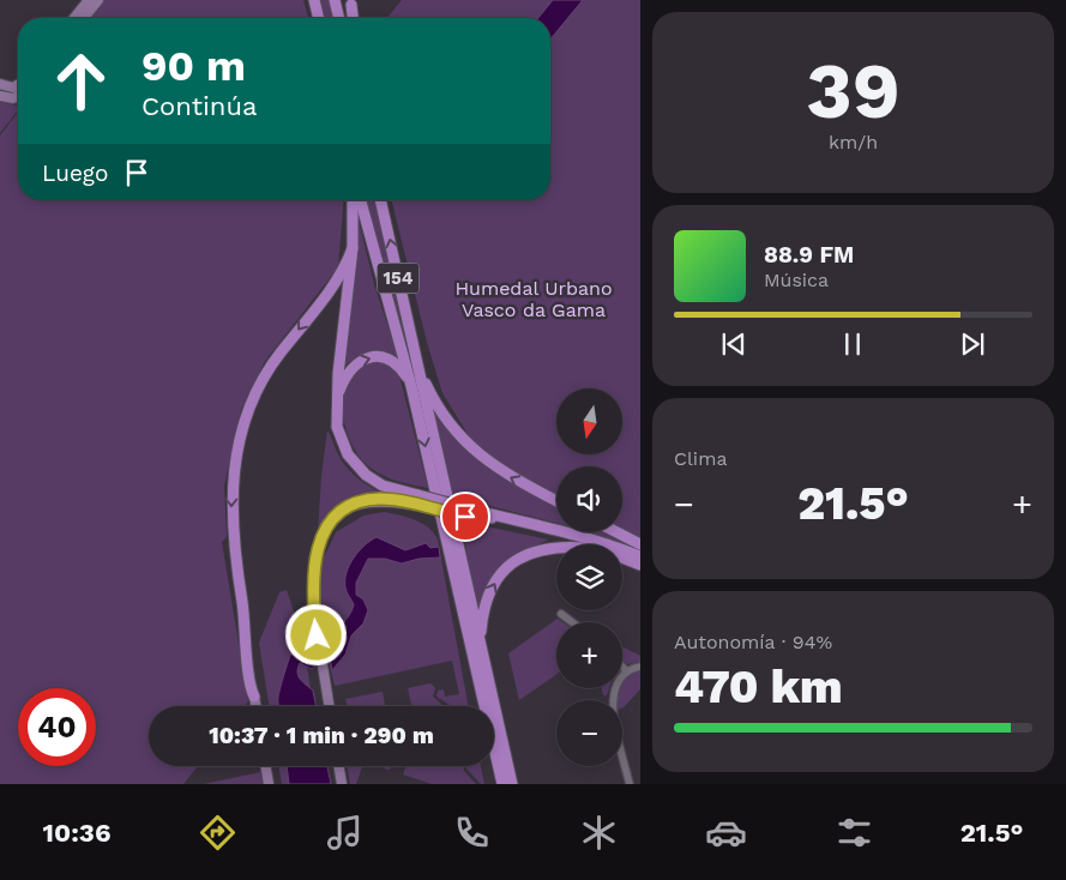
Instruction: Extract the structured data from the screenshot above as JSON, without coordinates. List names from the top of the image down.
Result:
{
  "streets": {
    "main road": ["154"]
  },
  "parks": ["Humedal Urbano Vasco da Gama"],
  "north": "bottom",
  "page": {
    "tile": [
      ["39", "km/h"],
      "Clima",
      ["Autonomía · 94%", "470 km"]
    ],
    "turn": ["90 m", "Continúa"],
    "then": "Luego",
    "song": ["88.9 FM", "Música"],
    "map_buttons": ["+", "−"],
    "heat": ["−", "21.5°", "+"],
    "limit": "40",
    "trip": "10:37 · 1 min · 290 m",
    "tabs": ["10:36", "21.5°"]
  }
}
